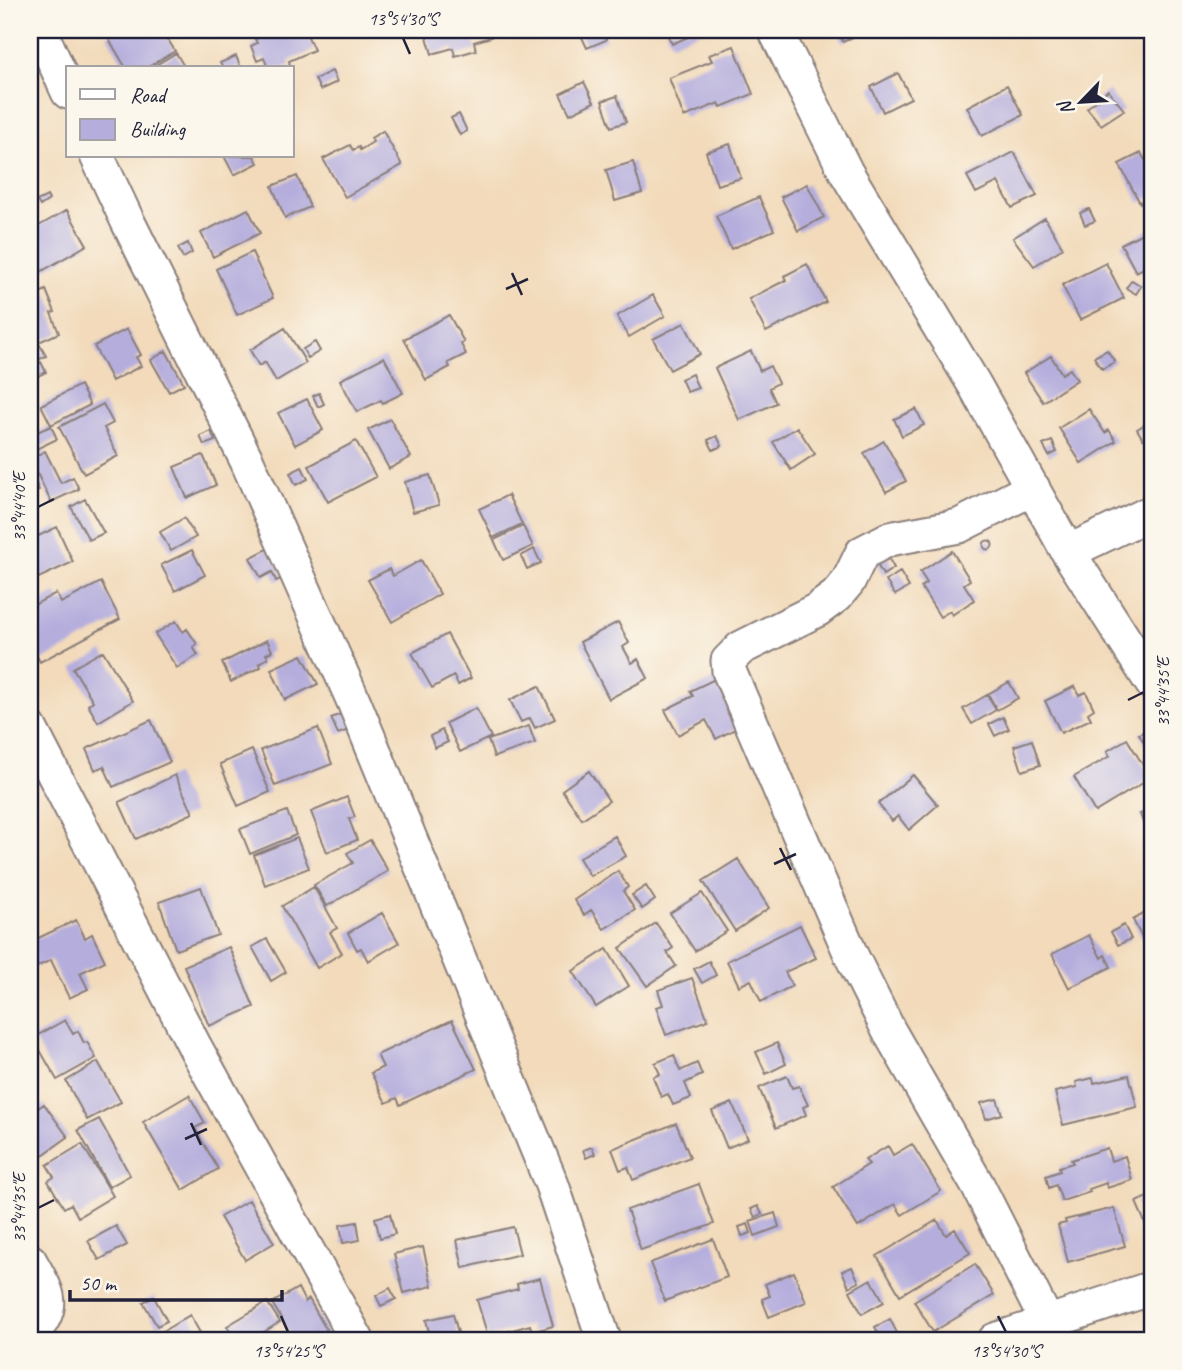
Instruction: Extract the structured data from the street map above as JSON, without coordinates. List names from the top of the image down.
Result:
{
  "legend": ["Road", "Building"],
  "scale_bar": "50 m",
  "north": "bottom left",
  "coordinates": [
    "13°54'30\"S",
    "33°44'40\"E",
    "33°44'35\"E",
    "13°54'25\"S"
  ]
}
